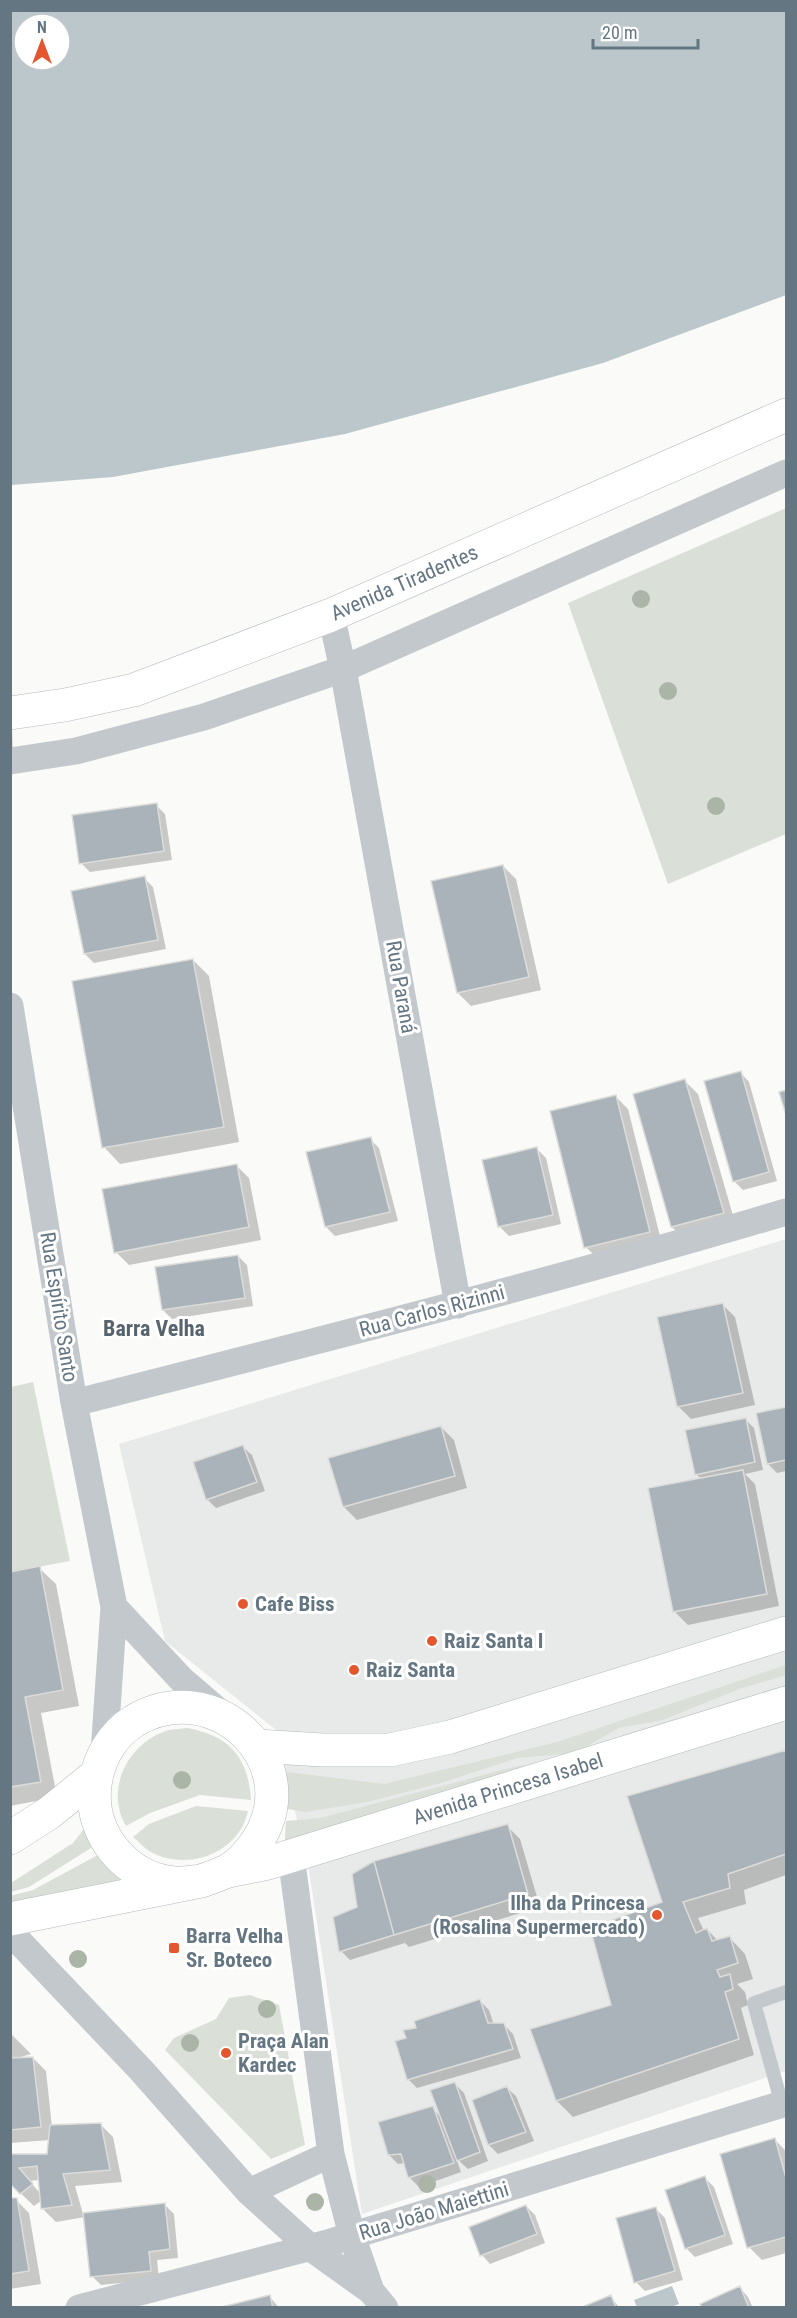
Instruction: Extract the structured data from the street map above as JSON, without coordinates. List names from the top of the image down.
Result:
{
  "streets": {
    "main road": ["Avenida Tiradentes", "Avenida Princesa Isabel"],
    "street": [
      "Rua Paraná",
      "Rua Espírito Santo",
      "Rua Carlos Rizinni",
      "Rua João Maiettini"
    ]
  },
  "crossings": [
    ["Avenida Tiradentes", "Rua Paraná"],
    ["Rua Paraná", "Rua Carlos Rizinni"],
    ["Rua Espírito Santo", "Rua Carlos Rizinni"],
    ["Rua Espírito Santo", "Avenida Princesa Isabel"]
  ],
  "districts": ["Barra Velha"],
  "places": {
    "other": [
      "Cafe Biss",
      "Raiz Santa I",
      "Raiz Santa",
      "Ilha da Princesa (Rosalina Supermercado)",
      "Praça Alan Kardec"
    ],
    "transit": ["Barra Velha Sr. Boteco"]
  },
  "scale_bar": "20 m",
  "north": "top"
}
